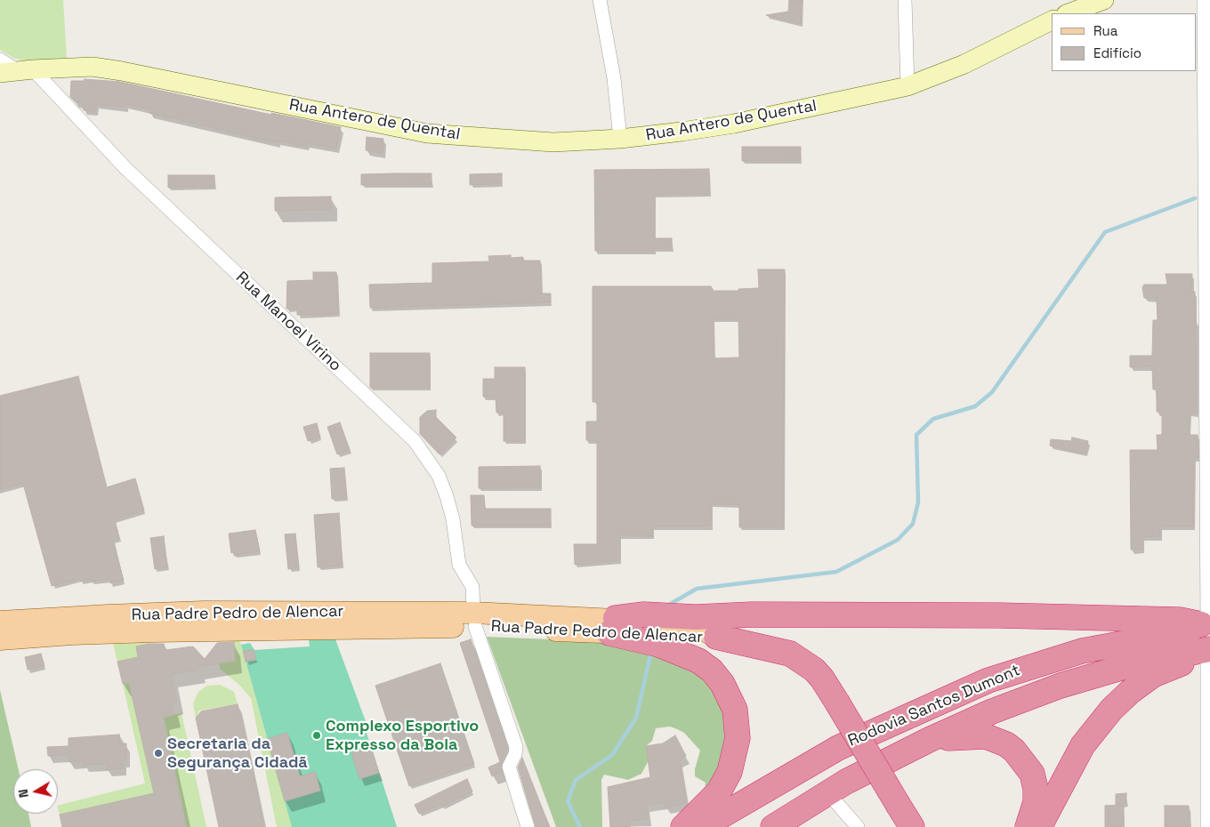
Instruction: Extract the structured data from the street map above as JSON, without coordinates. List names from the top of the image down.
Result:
{
  "streets": {
    "highway": ["Rodovia Santos Dumont"],
    "main road": ["Rua Padre Pedro de Alencar"],
    "street": ["Rua Antero de Quental", "Rua Manoel Virino"]
  },
  "crossings": [
    ["Rua Antero de Quental", "Rua Manoel Virino"],
    ["Rua Manoel Virino", "Rua Padre Pedro de Alencar"]
  ],
  "places": ["Complexo Esportivo Expresso da Bola", "Secretaria da Segurança Cidadã"],
  "legend": ["Rua", "Edifício"],
  "north": "left"
}
